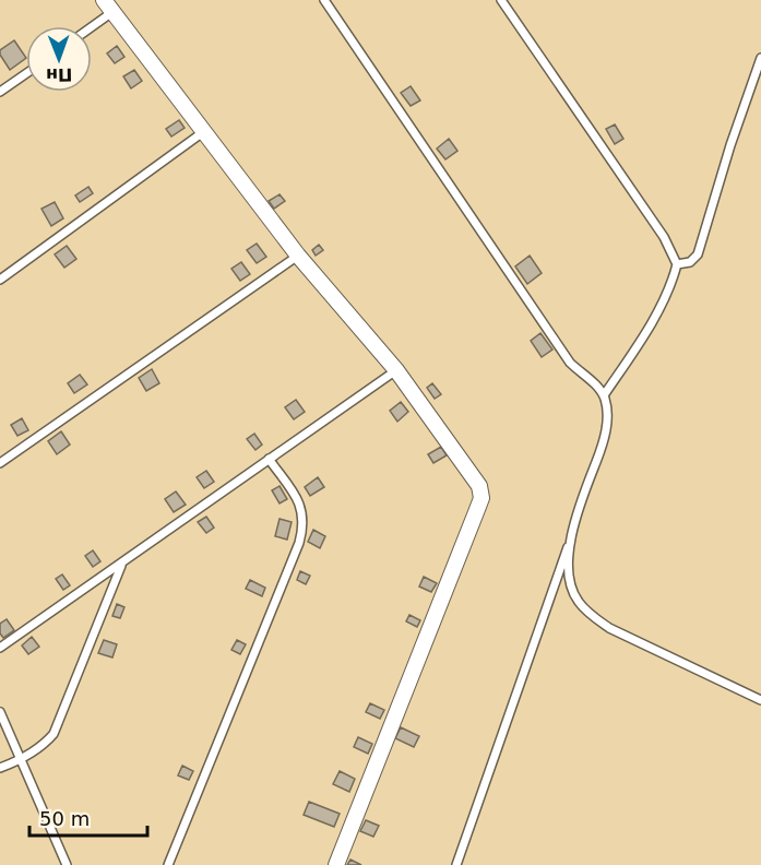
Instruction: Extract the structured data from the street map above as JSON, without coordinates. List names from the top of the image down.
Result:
{
  "scale_bar": "50 m",
  "north": "bottom"
}
